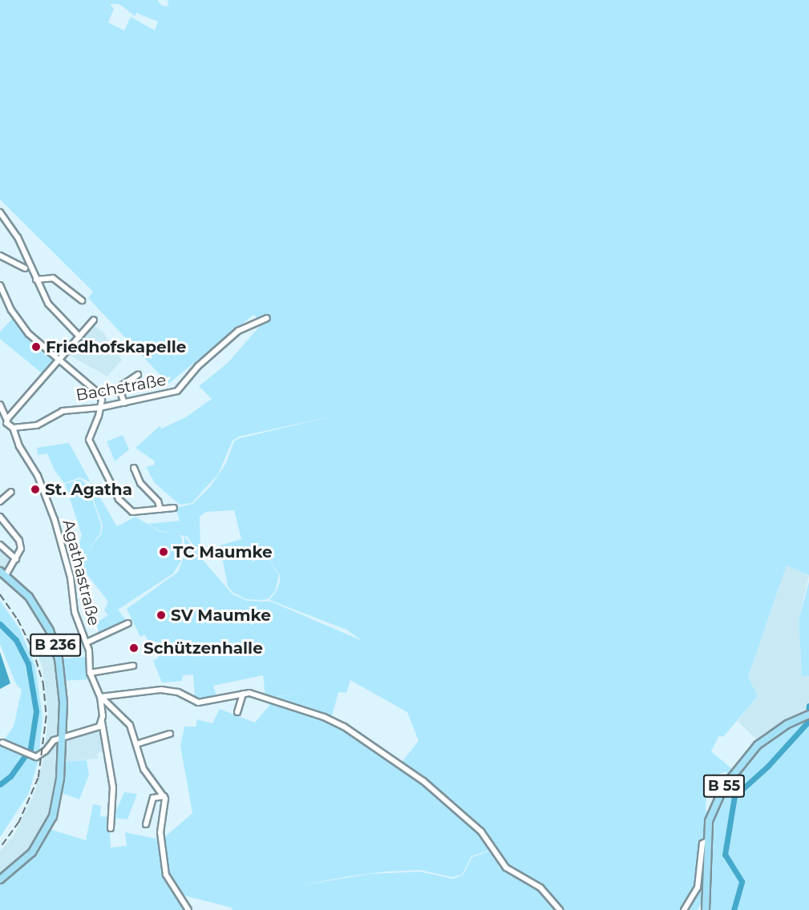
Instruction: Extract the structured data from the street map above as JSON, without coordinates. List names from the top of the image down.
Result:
{
  "streets": {
    "main road": ["B 236", "B 55"],
    "street": ["Bachstraße", "Agathastraße"]
  },
  "crossings": [
    ["Bachstraße", "Agathastraße"]
  ],
  "places": [
    "Friedhofskapelle",
    "St. Agatha",
    "TC Maumke",
    "SV Maumke",
    "Schützenhalle"
  ]
}
